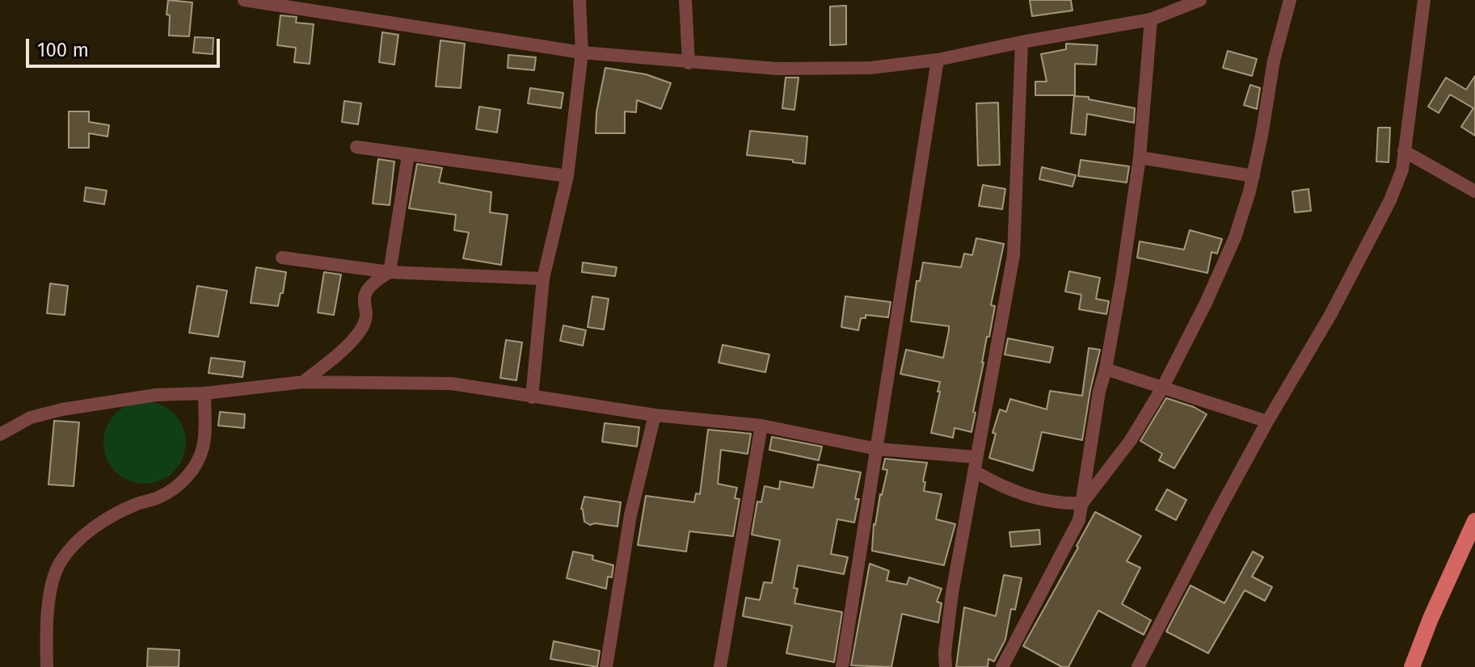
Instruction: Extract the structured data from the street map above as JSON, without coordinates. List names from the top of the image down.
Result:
{
  "scale_bar": "100 m"
}
